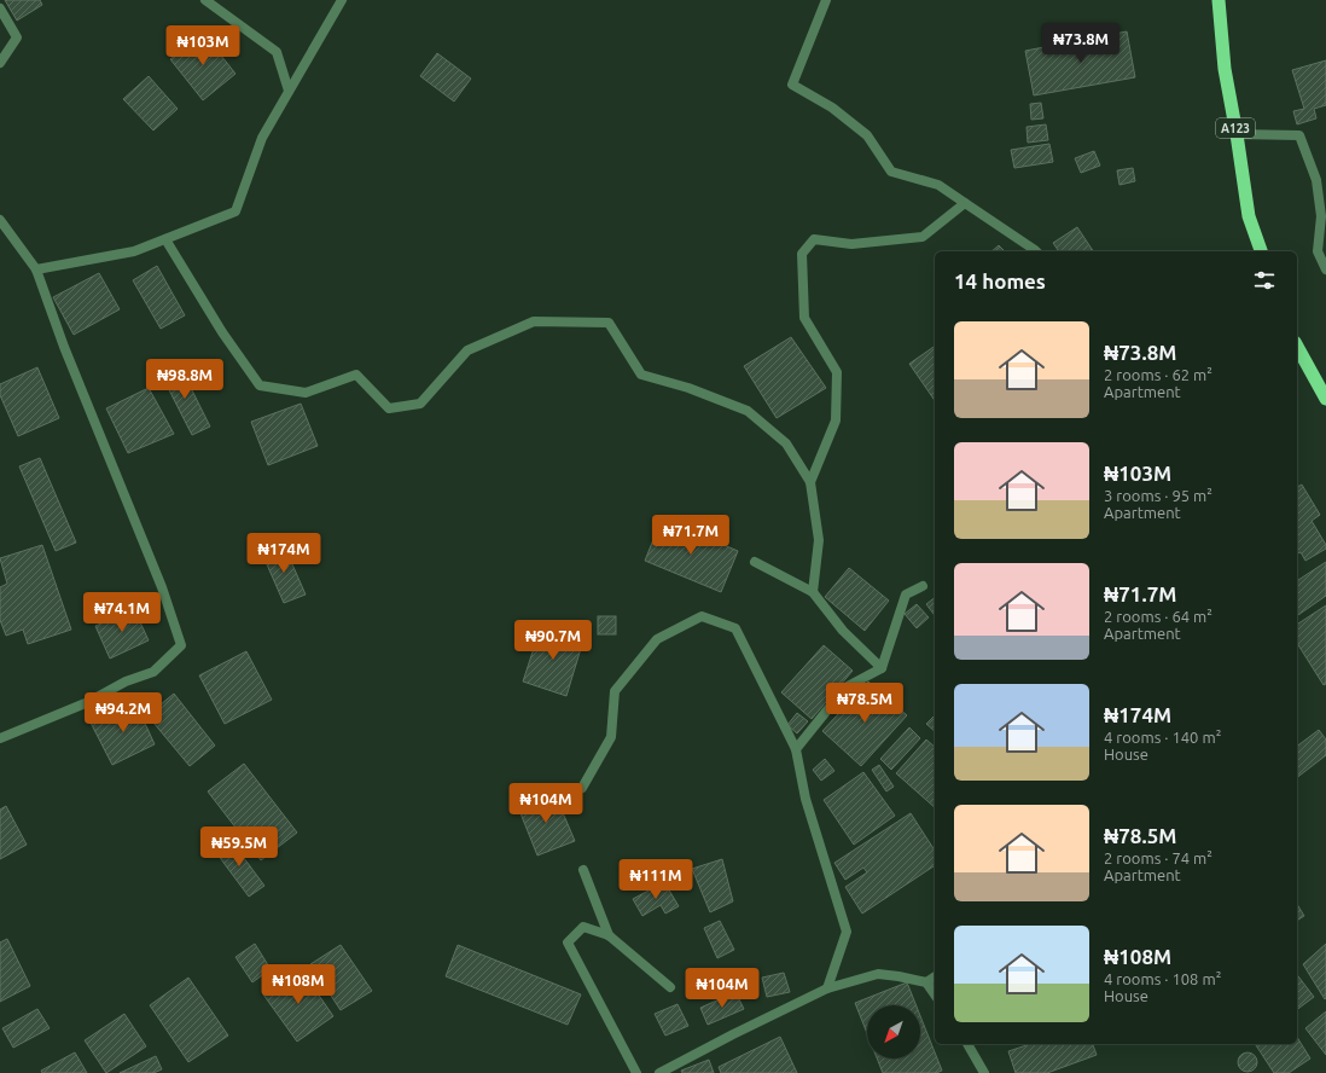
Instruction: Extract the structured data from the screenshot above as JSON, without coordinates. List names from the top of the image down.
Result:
{
  "streets": {
    "highway": ["A123"]
  },
  "north": "bottom left",
  "page": {
    "price": [
      "₦73.8M",
      "₦103M",
      "₦98.8M",
      "₦71.7M",
      "₦174M",
      "₦74.1M",
      "₦90.7M",
      "₦78.5M",
      "₦94.2M",
      "₦104M",
      "₦59.5M",
      "₦111M",
      "₦108M",
      "₦104M"
    ],
    "heading": "14 homes",
    "list": [
      {
        "name": "₦73.8M",
        "note": "2 rooms · 62 m² · Apartment"
      },
      {
        "name": "₦103M",
        "note": "3 rooms · 95 m² · Apartment"
      },
      {
        "name": "₦71.7M",
        "note": "2 rooms · 64 m² · Apartment"
      },
      {
        "name": "₦174M",
        "note": "4 rooms · 140 m² · House"
      },
      {
        "name": "₦78.5M",
        "note": "2 rooms · 74 m² · Apartment"
      },
      {
        "name": "₦108M",
        "note": "4 rooms · 108 m² · House"
      }
    ]
  }
}
